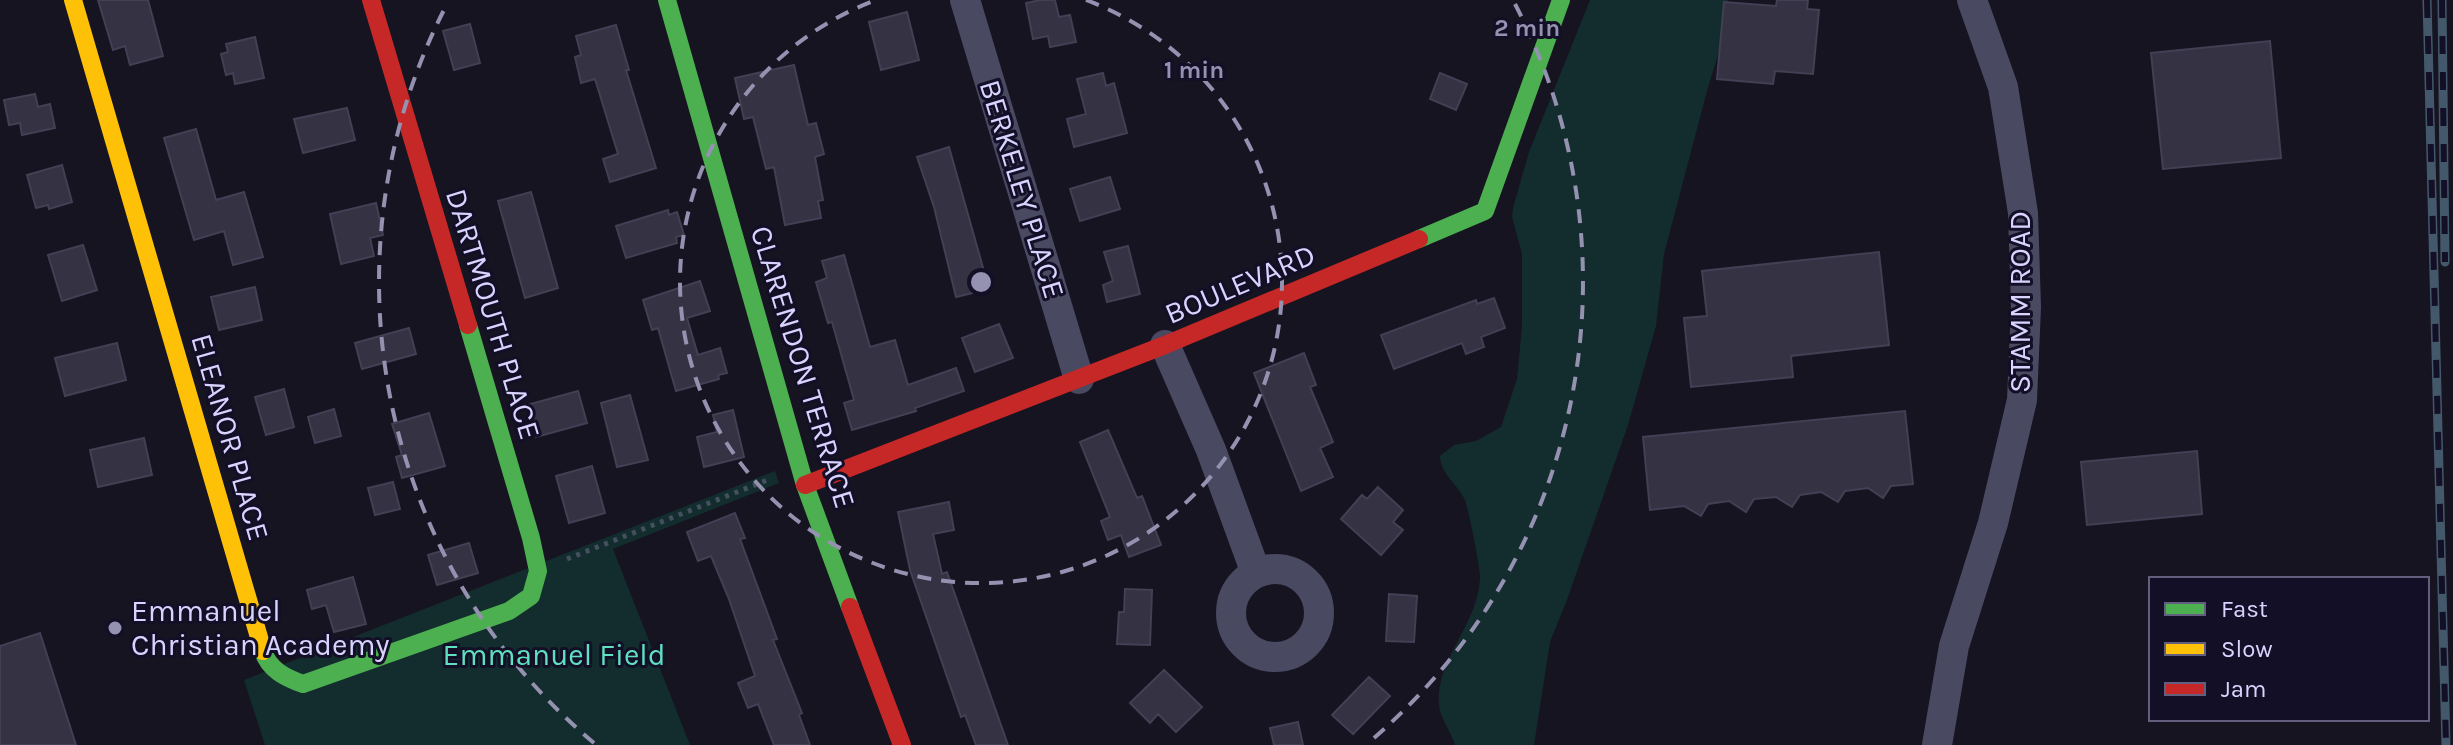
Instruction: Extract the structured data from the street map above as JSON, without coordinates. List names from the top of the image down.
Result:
{
  "streets": {
    "street": [
      "BERKELEY PLACE",
      "BOULEVARD",
      "STAMM ROAD",
      "DARTMOUTH PLACE",
      "CLARENDON TERRACE",
      "ELEANOR PLACE"
    ]
  },
  "crossings": [
    ["BERKELEY PLACE", "BOULEVARD"],
    ["BOULEVARD", "CLARENDON TERRACE"],
    ["DARTMOUTH PLACE", "ELEANOR PLACE"]
  ],
  "parks": ["Emmanuel Field"],
  "places": ["Emmanuel Christian Academy"],
  "legend": ["Fast", "Slow", "Jam"],
  "rings": ["2 min", "1 min"]
}
